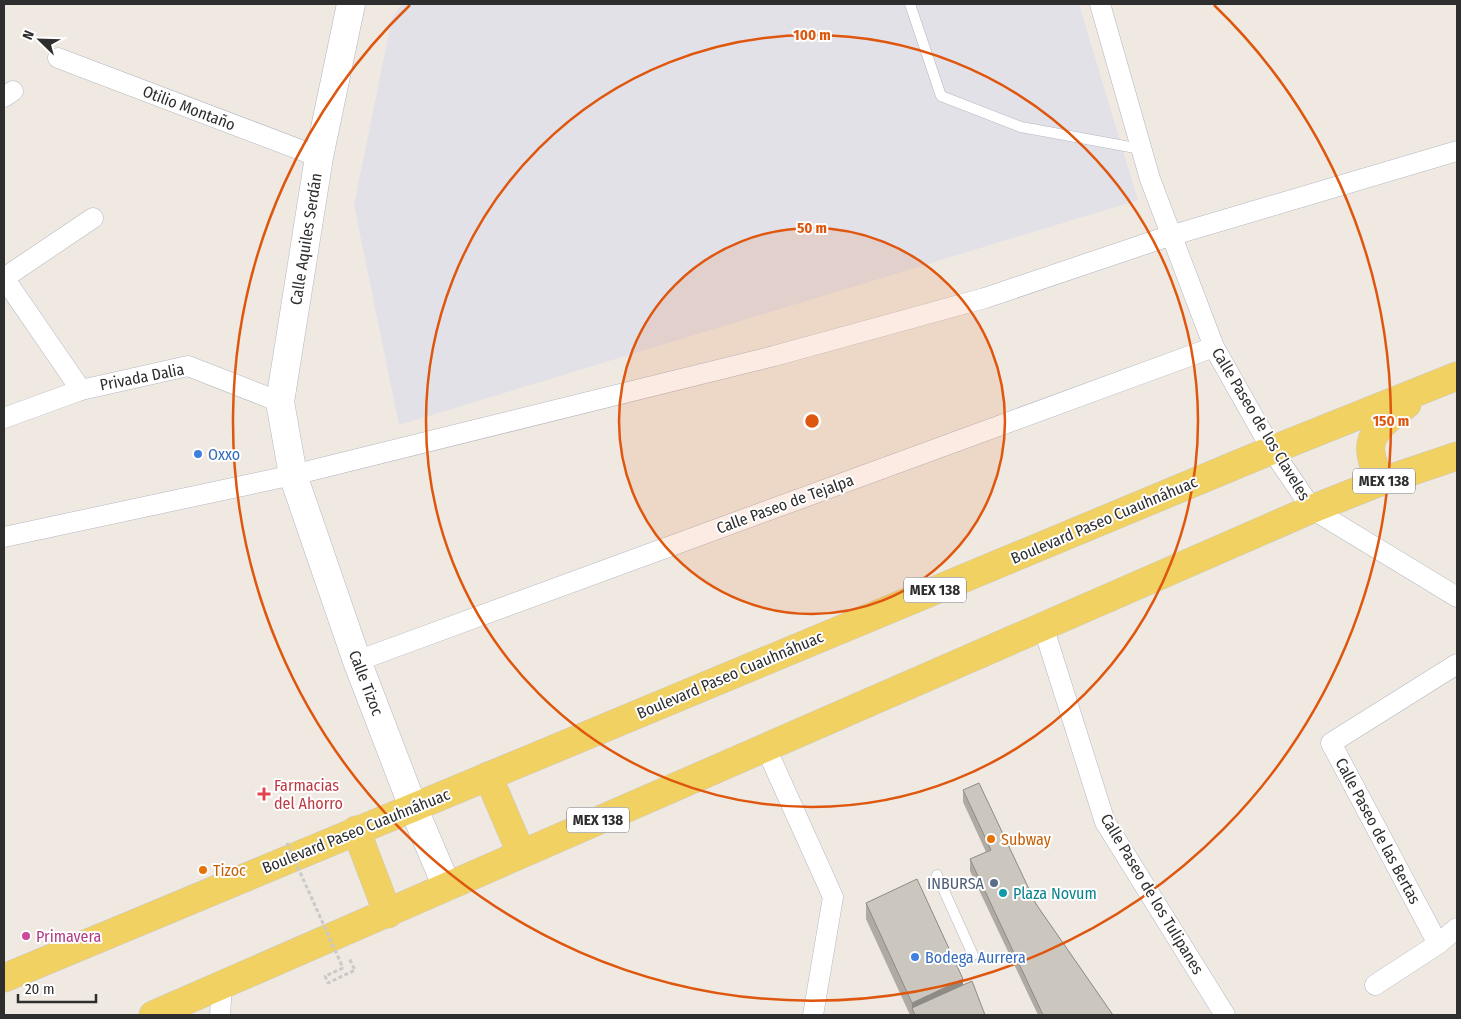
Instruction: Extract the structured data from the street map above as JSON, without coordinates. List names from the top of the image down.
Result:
{
  "streets": {
    "main road": ["MEX 138", "Boulevard Paseo Cuauhnáhuac"],
    "street": [
      "Otilio Montaño",
      "Calle Aquiles Serdán",
      "Privada Dalia",
      "Calle Paseo de los Claveles",
      "Calle Paseo de Tejalpa",
      "Calle Tizoc",
      "Calle Paseo de las Bertas",
      "Calle Paseo de los Tulipanes"
    ]
  },
  "crossings": [
    ["Otilio Montaño", "Calle Aquiles Serdán"],
    ["Calle Aquiles Serdán", "Privada Dalia"],
    ["Calle Aquiles Serdán", "Calle Tizoc"],
    ["Calle Paseo de los Claveles", "MEX 138"],
    ["Calle Paseo de los Claveles", "Calle Paseo de Tejalpa"],
    ["Calle Paseo de los Claveles", "Boulevard Paseo Cuauhnáhuac"],
    ["MEX 138", "Calle Tizoc"],
    ["MEX 138", "Calle Paseo de los Tulipanes"],
    ["Calle Paseo de Tejalpa", "Calle Tizoc"],
    ["Boulevard Paseo Cuauhnáhuac", "Calle Tizoc"]
  ],
  "places": {
    "other": [
      "Oxxo",
      "Subway",
      "Tizoc",
      "INBURSA",
      "Plaza Novum",
      "Primavera",
      "Bodega Aurrera"
    ],
    "health": ["Farmacias del Ahorro"]
  },
  "scale_bar": "20 m",
  "north": "top left",
  "rings": ["100 m", "50 m", "150 m"]
}
